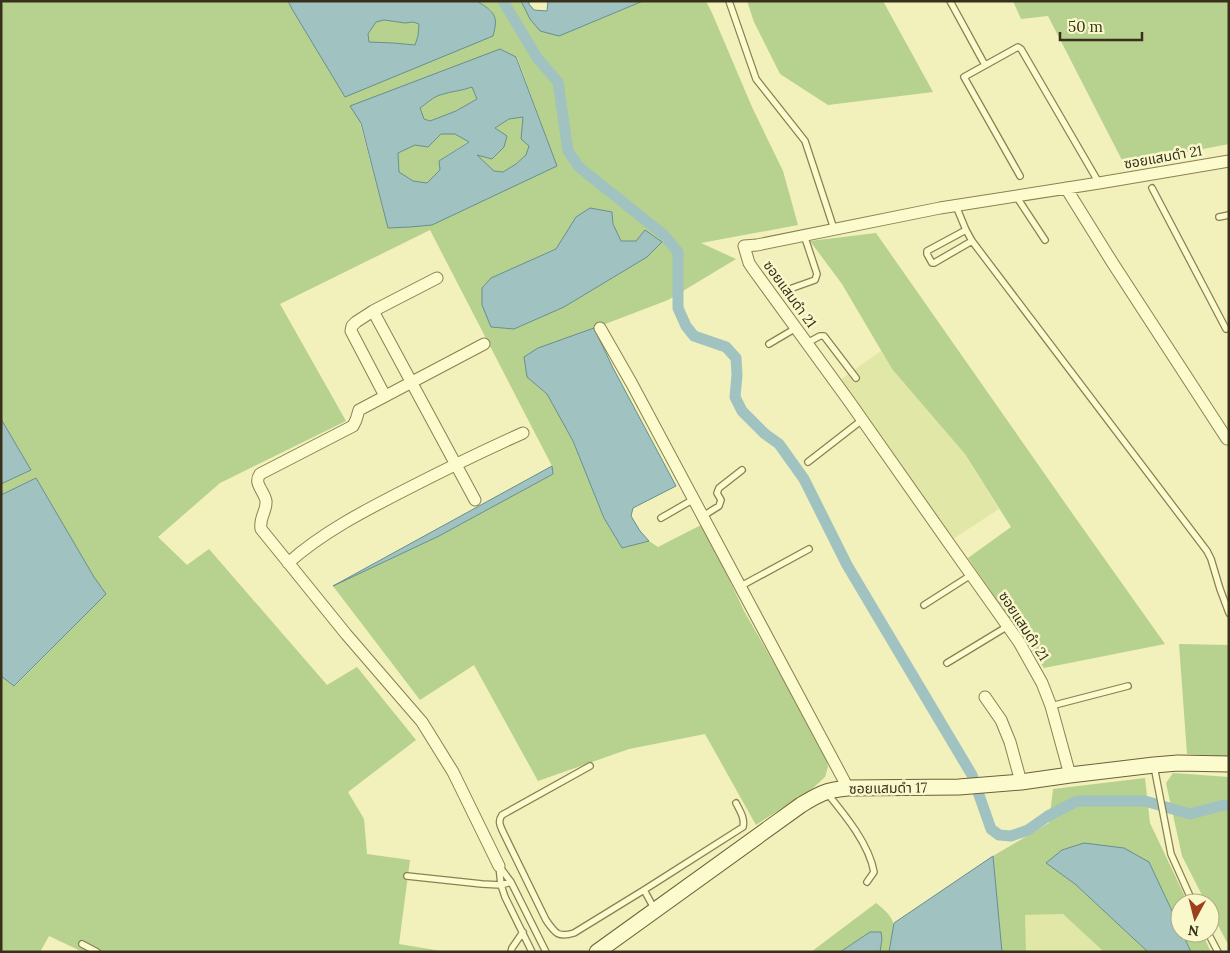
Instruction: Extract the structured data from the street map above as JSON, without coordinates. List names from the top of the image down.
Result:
{
  "streets": {
    "street": ["ซอยแสมดำ 21", "ซอยแสมดำ 17"]
  },
  "crossings": [
    ["ซอยแสมดำ 21", "ซอยแสมดำ 17"]
  ],
  "scale_bar": "50 m",
  "north": "bottom"
}
